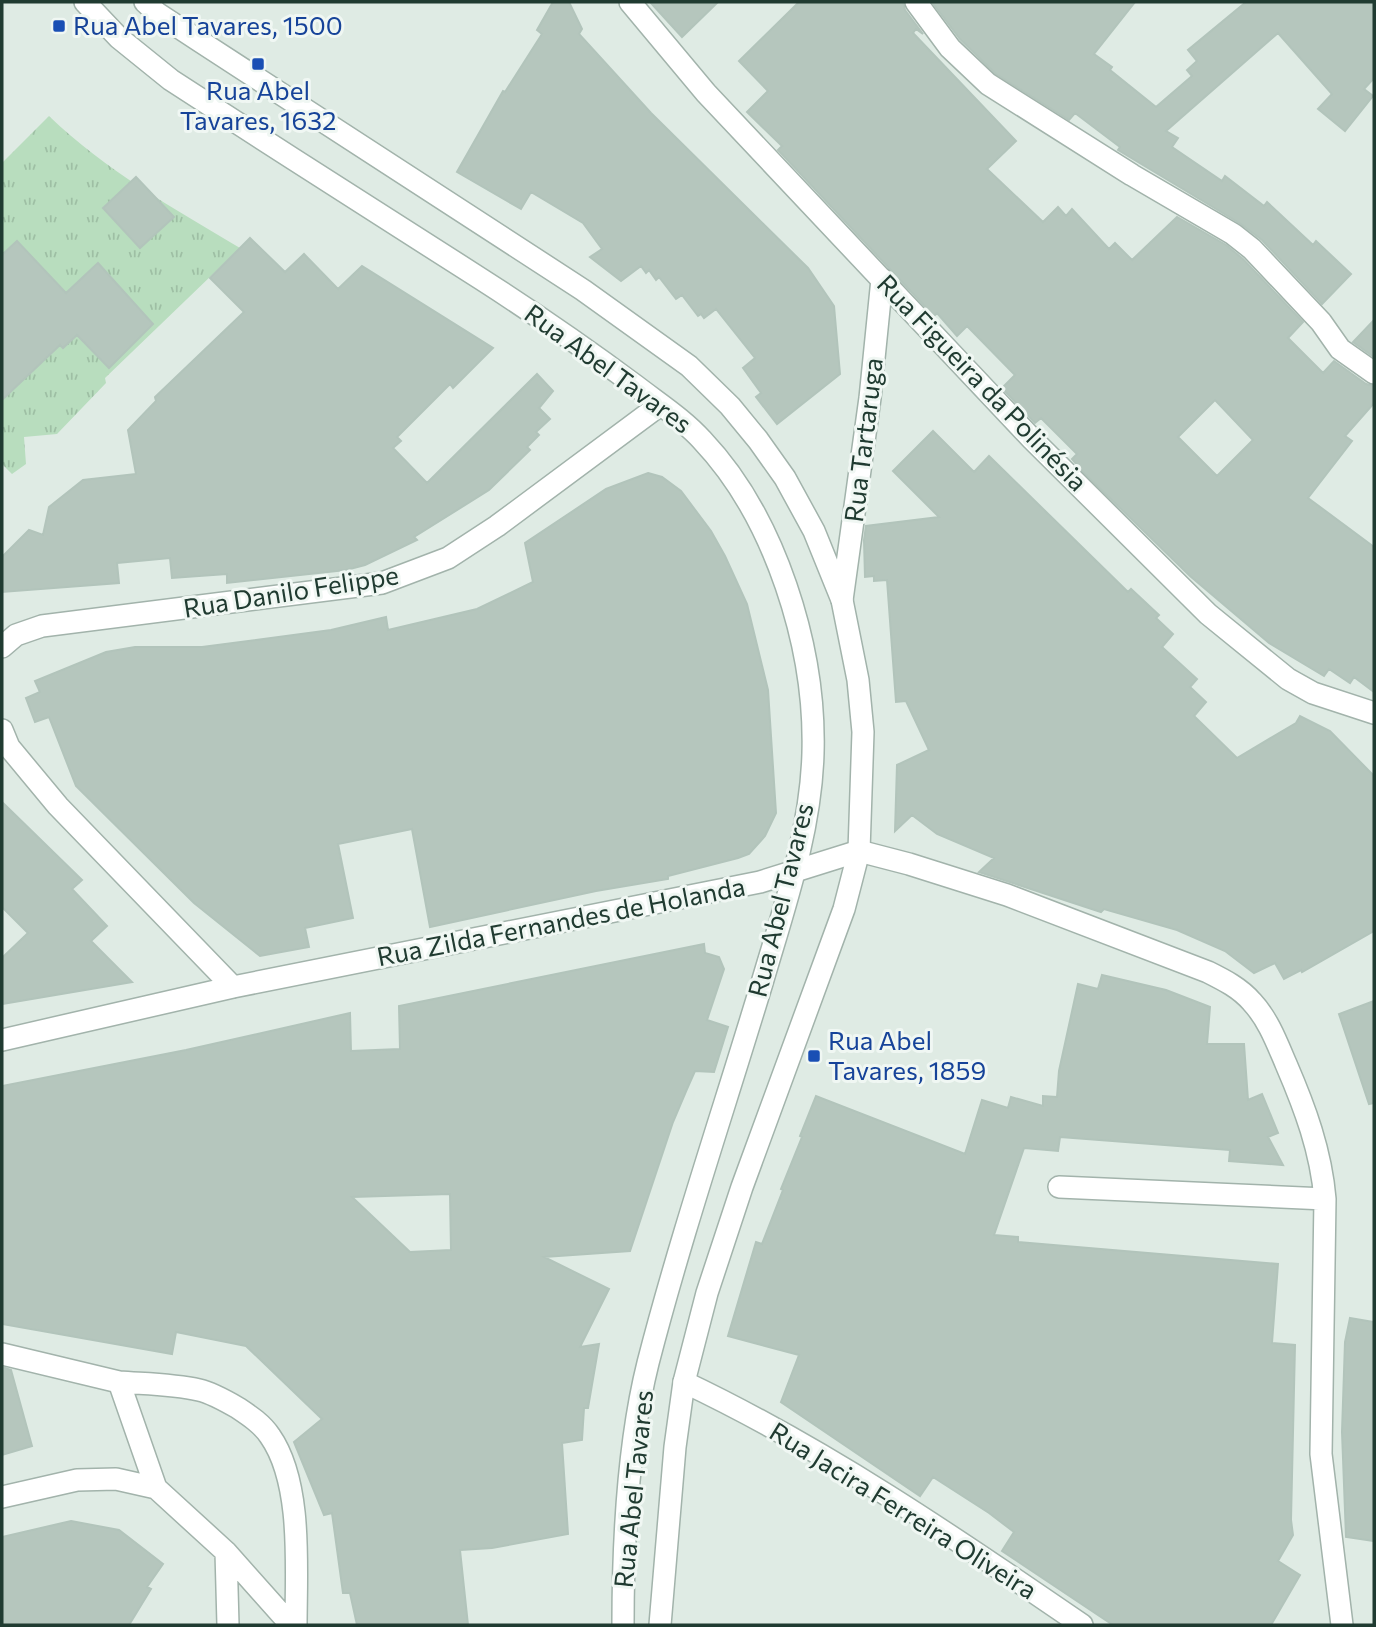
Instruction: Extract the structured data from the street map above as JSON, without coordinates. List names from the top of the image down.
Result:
{
  "streets": {
    "street": [
      "Rua Abel Tavares",
      "Rua Figueira da Polinésia",
      "Rua Tartaruga",
      "Rua Danilo Felippe",
      "Rua Zilda Fernandes de Holanda",
      "Rua Jacira Ferreira Oliveira"
    ]
  },
  "crossings": [
    ["Rua Abel Tavares", "Rua Tartaruga"],
    ["Rua Abel Tavares", "Rua Danilo Felippe"],
    ["Rua Abel Tavares", "Rua Zilda Fernandes de Holanda"],
    ["Rua Abel Tavares", "Rua Jacira Ferreira Oliveira"],
    ["Rua Figueira da Polinésia", "Rua Tartaruga"]
  ],
  "places": {
    "transit": ["Rua Abel Tavares, 1500", "Rua Abel Tavares, 1632", "Rua Abel Tavares, 1859"]
  }
}
